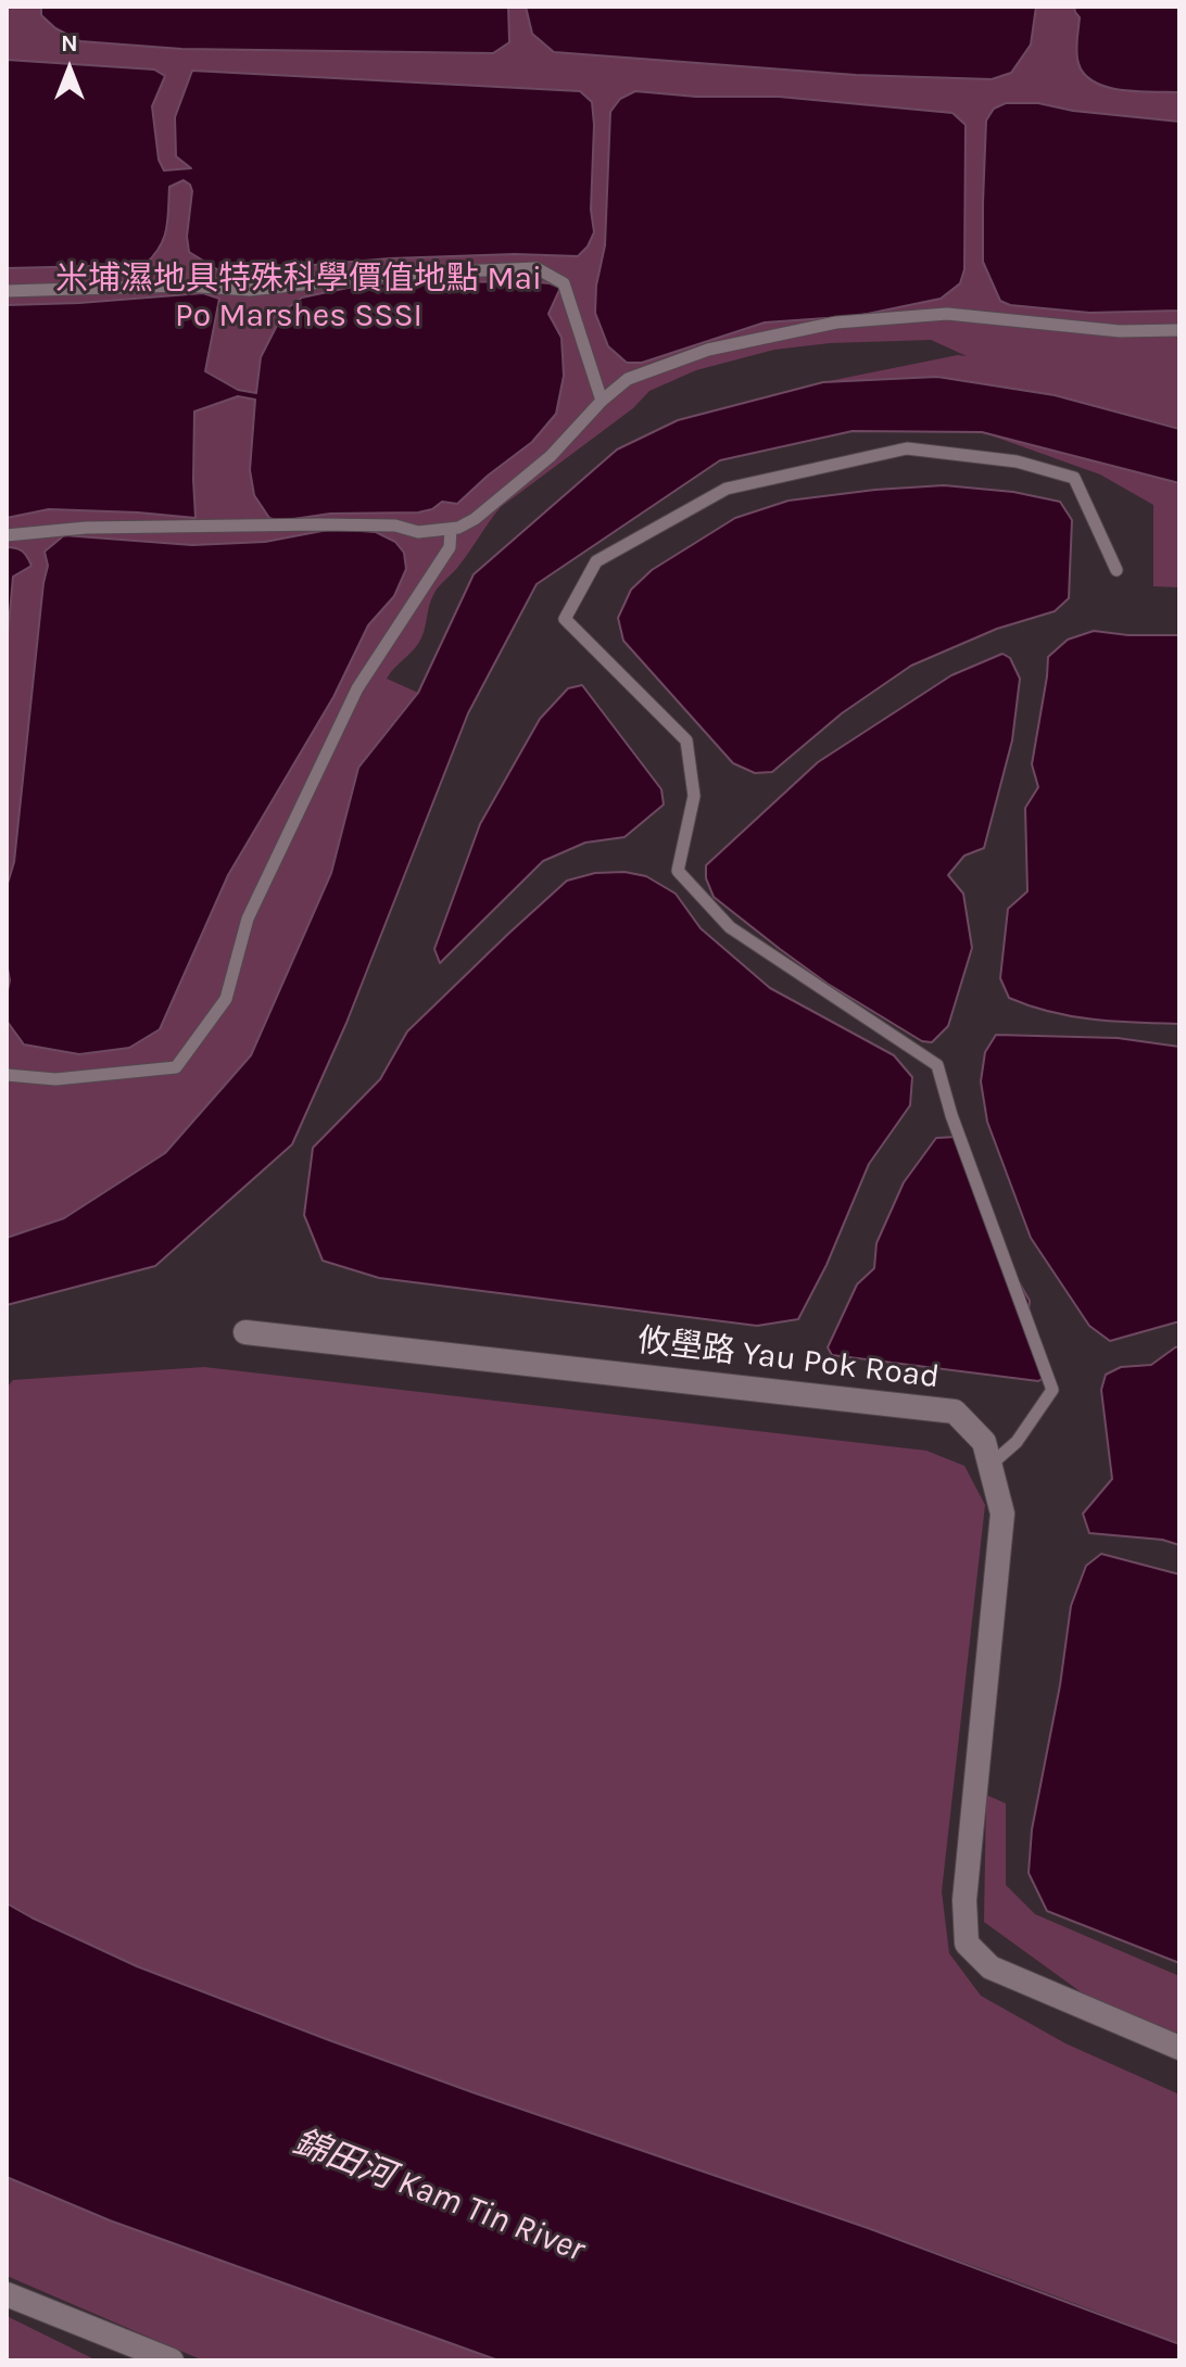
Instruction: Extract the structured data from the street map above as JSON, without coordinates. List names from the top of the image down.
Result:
{
  "streets": {
    "street": ["攸壆路 Yau Pok Road"]
  },
  "water": ["錦田河 Kam Tin River"],
  "parks": ["米埔濕地具特殊科學價值地點 Mai Po Marshes SSSI"],
  "north": "top"
}
